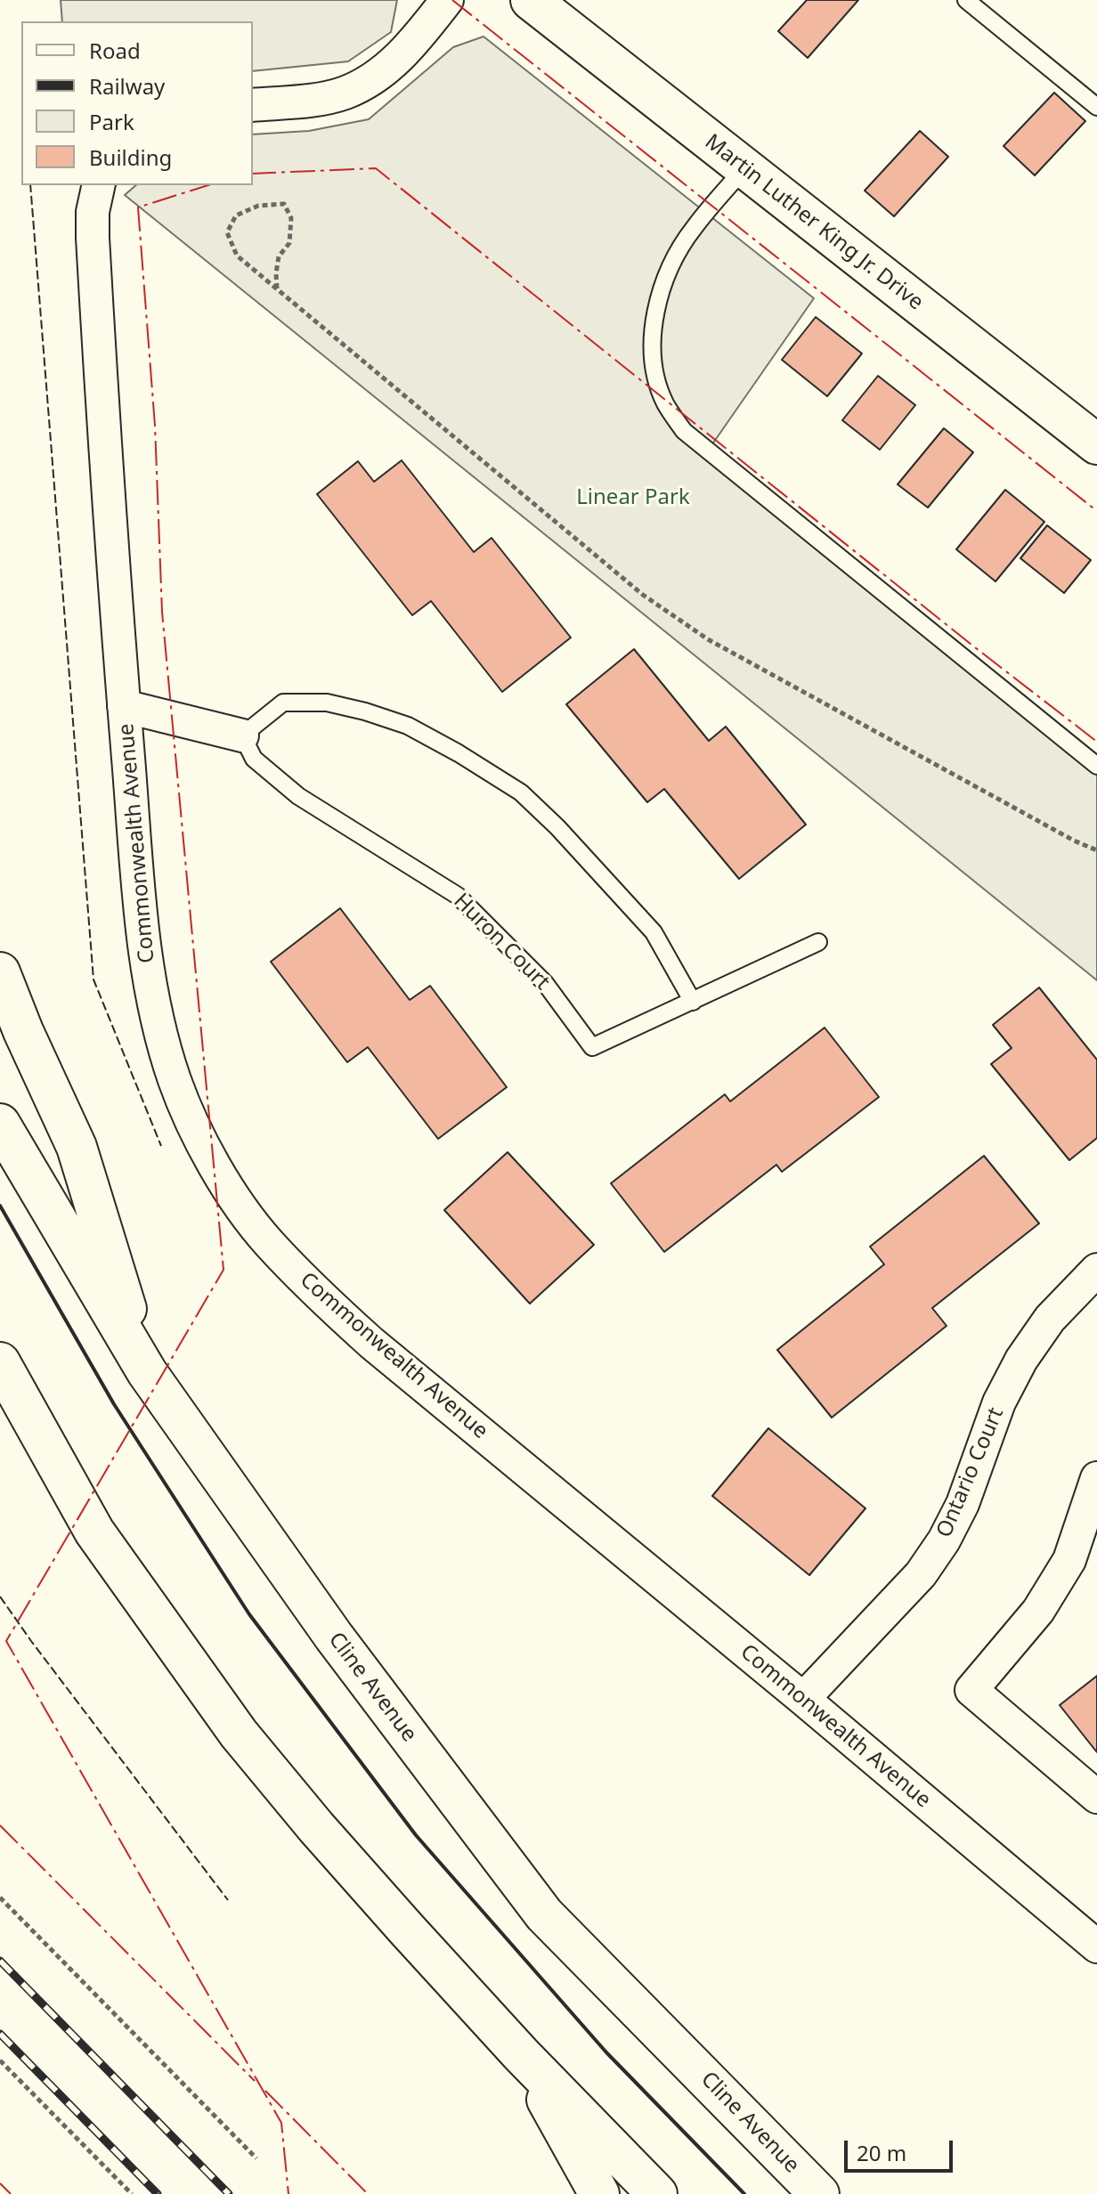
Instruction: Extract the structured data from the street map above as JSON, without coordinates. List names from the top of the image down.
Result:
{
  "streets": {
    "main road": ["Martin Luther King Jr. Drive", "Cline Avenue"],
    "street": ["Commonwealth Avenue", "Ontario Court"],
    "lane": ["Huron Court"]
  },
  "crossings": [
    ["Commonwealth Avenue", "Ontario Court"]
  ],
  "parks": ["Linear Park"],
  "legend": [
    "Road",
    "Railway",
    "Park",
    "Building"
  ],
  "scale_bar": "20 m"
}
